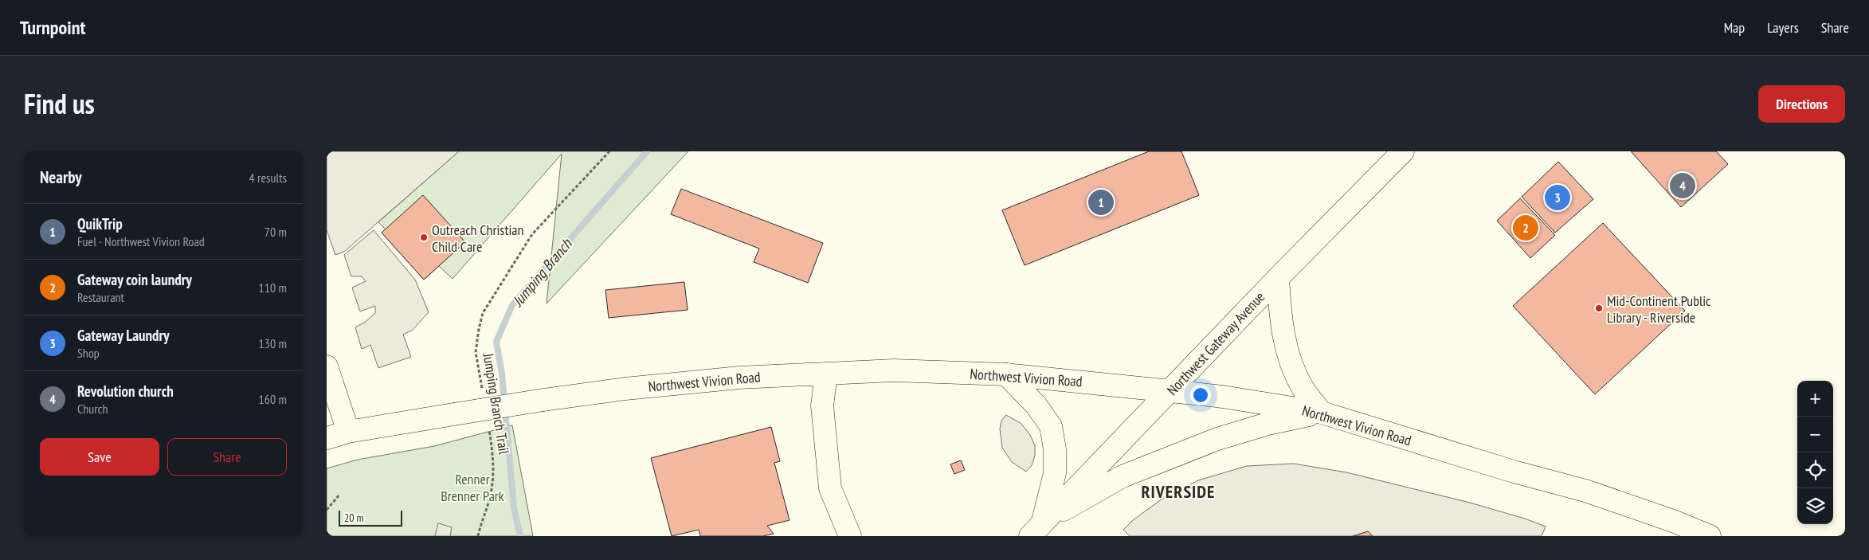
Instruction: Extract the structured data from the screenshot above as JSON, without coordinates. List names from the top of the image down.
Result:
{
  "streets": {
    "main road": ["Northwest Gateway Avenue", "Northwest Vivion Road"],
    "path": ["Jumping Branch Trail"]
  },
  "crossings": [
    ["Northwest Gateway Avenue", "Northwest Vivion Road"]
  ],
  "districts": ["RIVERSIDE"],
  "water": ["Jumping Branch"],
  "parks": ["Renner Brenner Park"],
  "places": ["Outreach Christian Child Care", "Mid-Continent Public Library - Riverside"],
  "scale_bar": "20 m",
  "page": {
    "header": "Turnpoint",
    "nav": ["Map", "Layers", "Share"],
    "title": "Find us",
    "buttons": [
      "Directions",
      ["Save", "Share"]
    ],
    "heading": ["Nearby", "4 results"],
    "pins": [
      "4",
      "3",
      "1",
      "2"
    ],
    "list": [
      {
        "mark": "1",
        "name": "QuikTrip",
        "note": "Fuel · Northwest Vivion Road",
        "value": "70 m"
      },
      {
        "mark": "2",
        "name": "Gateway coin laundry",
        "note": "Restaurant",
        "value": "110 m"
      },
      {
        "mark": "3",
        "name": "Gateway Laundry",
        "note": "Shop",
        "value": "130 m"
      },
      {
        "mark": "4",
        "name": "Revolution church",
        "note": "Church",
        "value": "160 m"
      }
    ],
    "map_buttons": ["+", "−"],
    "scale": "20 m"
  }
}
